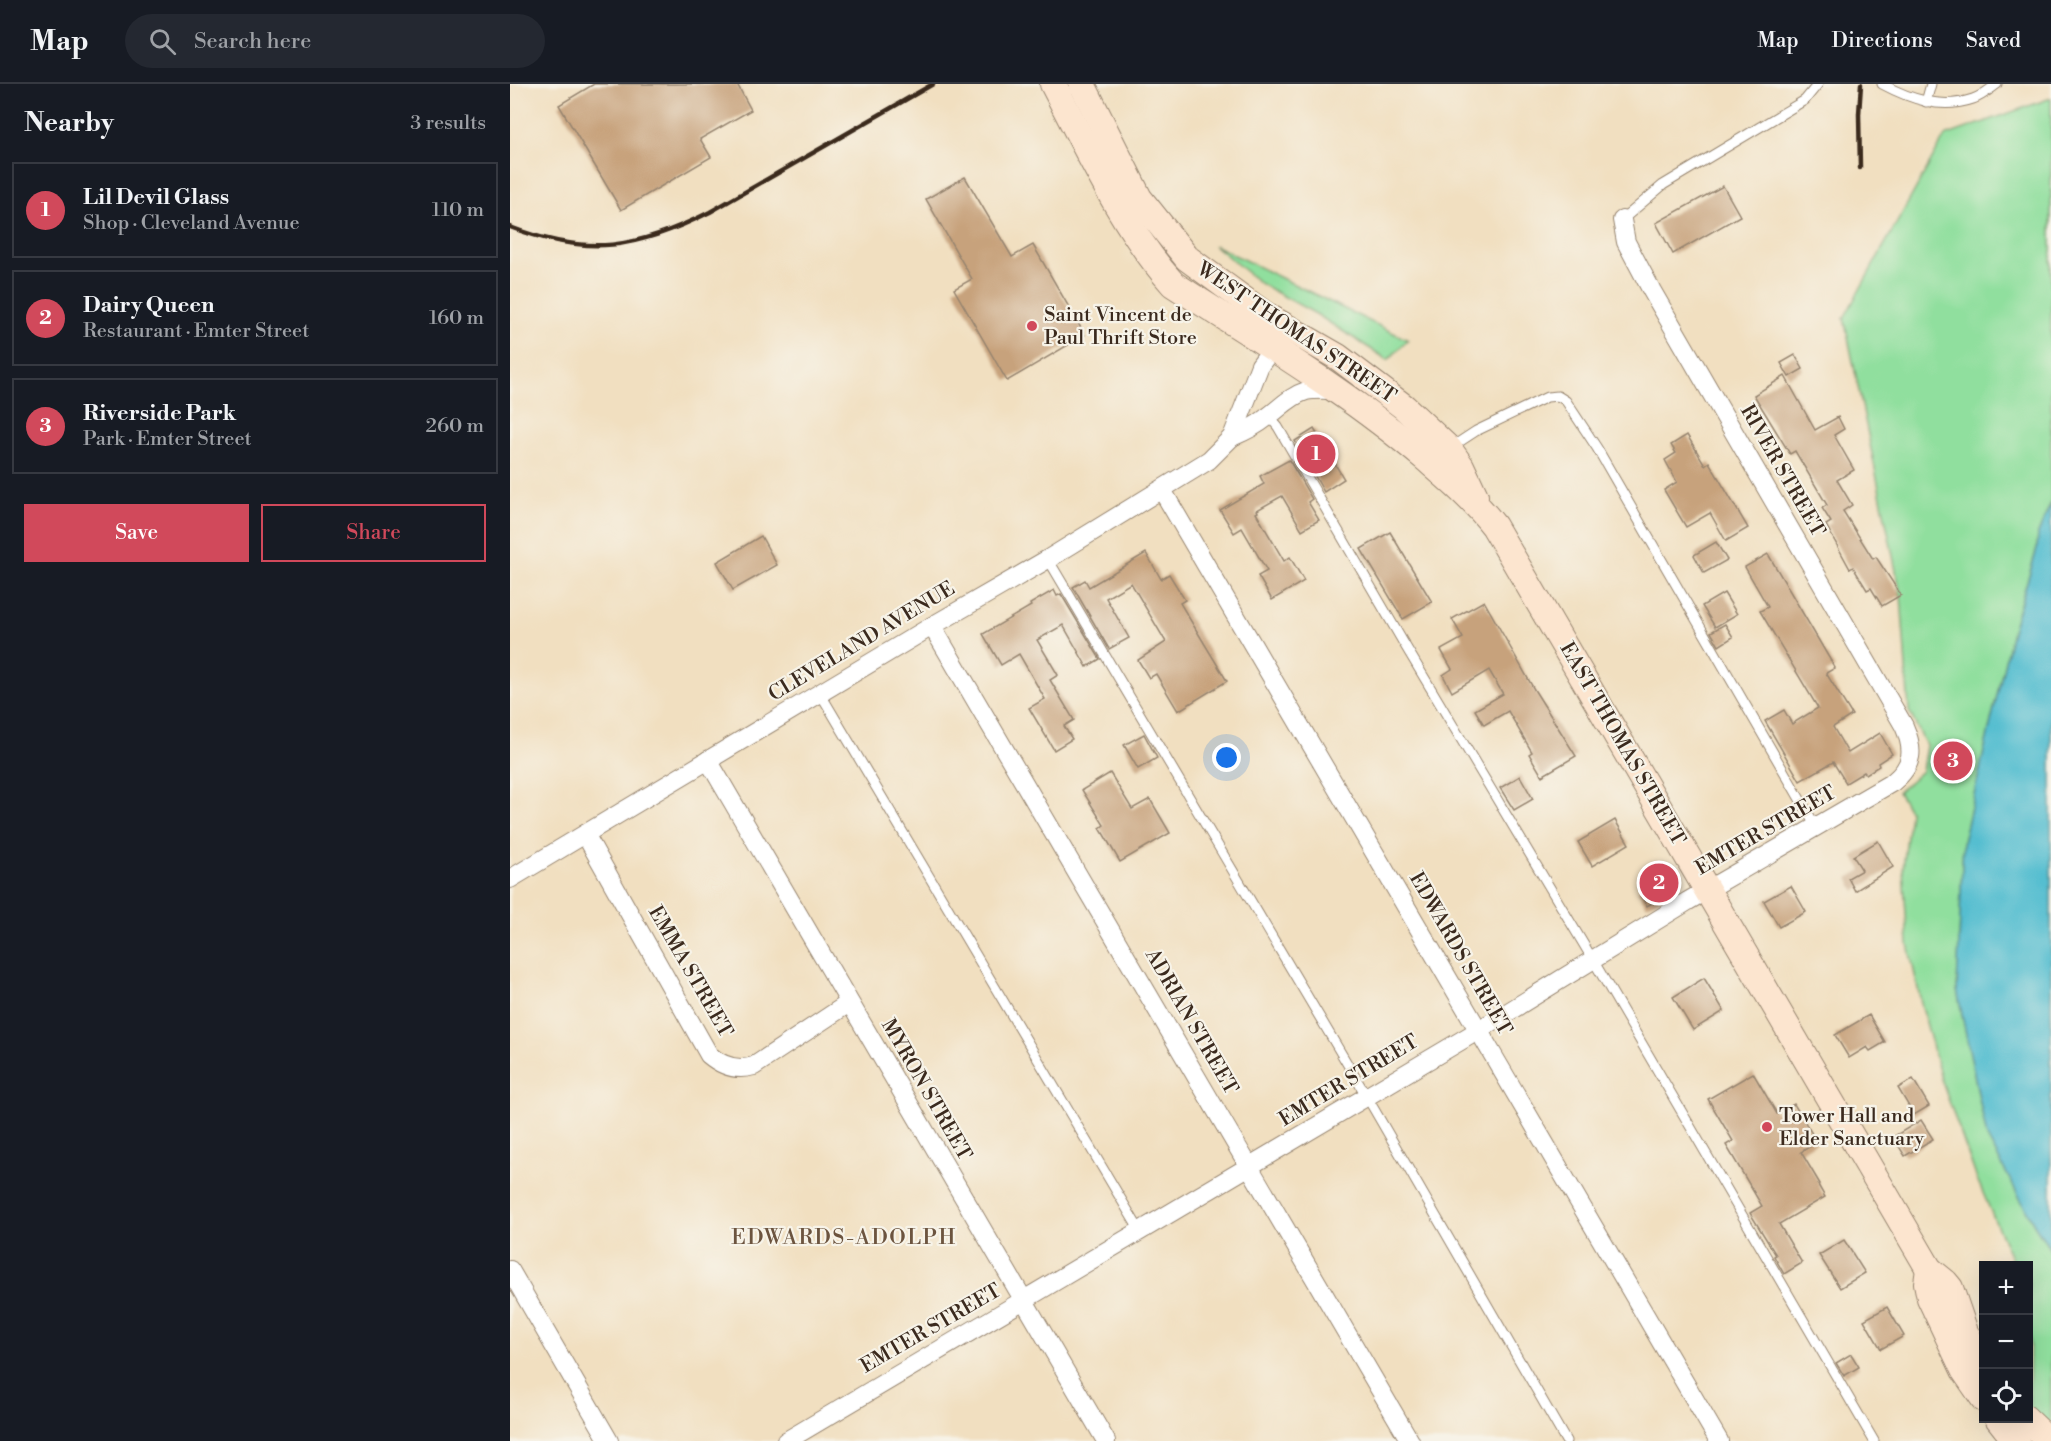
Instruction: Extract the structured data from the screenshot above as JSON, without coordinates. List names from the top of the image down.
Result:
{
  "streets": {
    "main road": ["WEST THOMAS STREET", "EAST THOMAS STREET"],
    "street": [
      "RIVER STREET",
      "CLEVELAND AVENUE",
      "EMTER STREET",
      "EDWARDS STREET",
      "EMMA STREET",
      "ADRIAN STREET",
      "MYRON STREET"
    ]
  },
  "crossings": [
    ["WEST THOMAS STREET", "CLEVELAND AVENUE"],
    ["WEST THOMAS STREET", "EAST THOMAS STREET"],
    ["RIVER STREET", "EMTER STREET"],
    ["CLEVELAND AVENUE", "EAST THOMAS STREET"],
    ["CLEVELAND AVENUE", "EDWARDS STREET"],
    ["CLEVELAND AVENUE", "EMMA STREET"],
    ["CLEVELAND AVENUE", "ADRIAN STREET"],
    ["CLEVELAND AVENUE", "MYRON STREET"],
    ["EAST THOMAS STREET", "EMTER STREET"],
    ["EMTER STREET", "EDWARDS STREET"],
    ["EMTER STREET", "ADRIAN STREET"],
    ["EMTER STREET", "MYRON STREET"],
    ["EMMA STREET", "MYRON STREET"]
  ],
  "districts": ["EDWARDS-ADOLPH"],
  "places": ["Saint Vincent de Paul Thrift Store", "Tower Hall and Elder Sanctuary"],
  "page": {
    "header": "Map",
    "search": "Search here",
    "nav": ["Map", "Directions", "Saved"],
    "heading": ["Nearby", "3 results"],
    "list": [
      {
        "mark": "1",
        "name": "Lil Devil Glass",
        "note": "Shop · Cleveland Avenue",
        "value": "110 m"
      },
      {
        "mark": "2",
        "name": "Dairy Queen",
        "note": "Restaurant · Emter Street",
        "value": "160 m"
      },
      {
        "mark": "3",
        "name": "Riverside Park",
        "note": "Park · Emter Street",
        "value": "260 m"
      }
    ],
    "pins": ["1", "3", "2"],
    "buttons": ["Save", "Share"],
    "map_buttons": ["+", "−"]
  }
}
